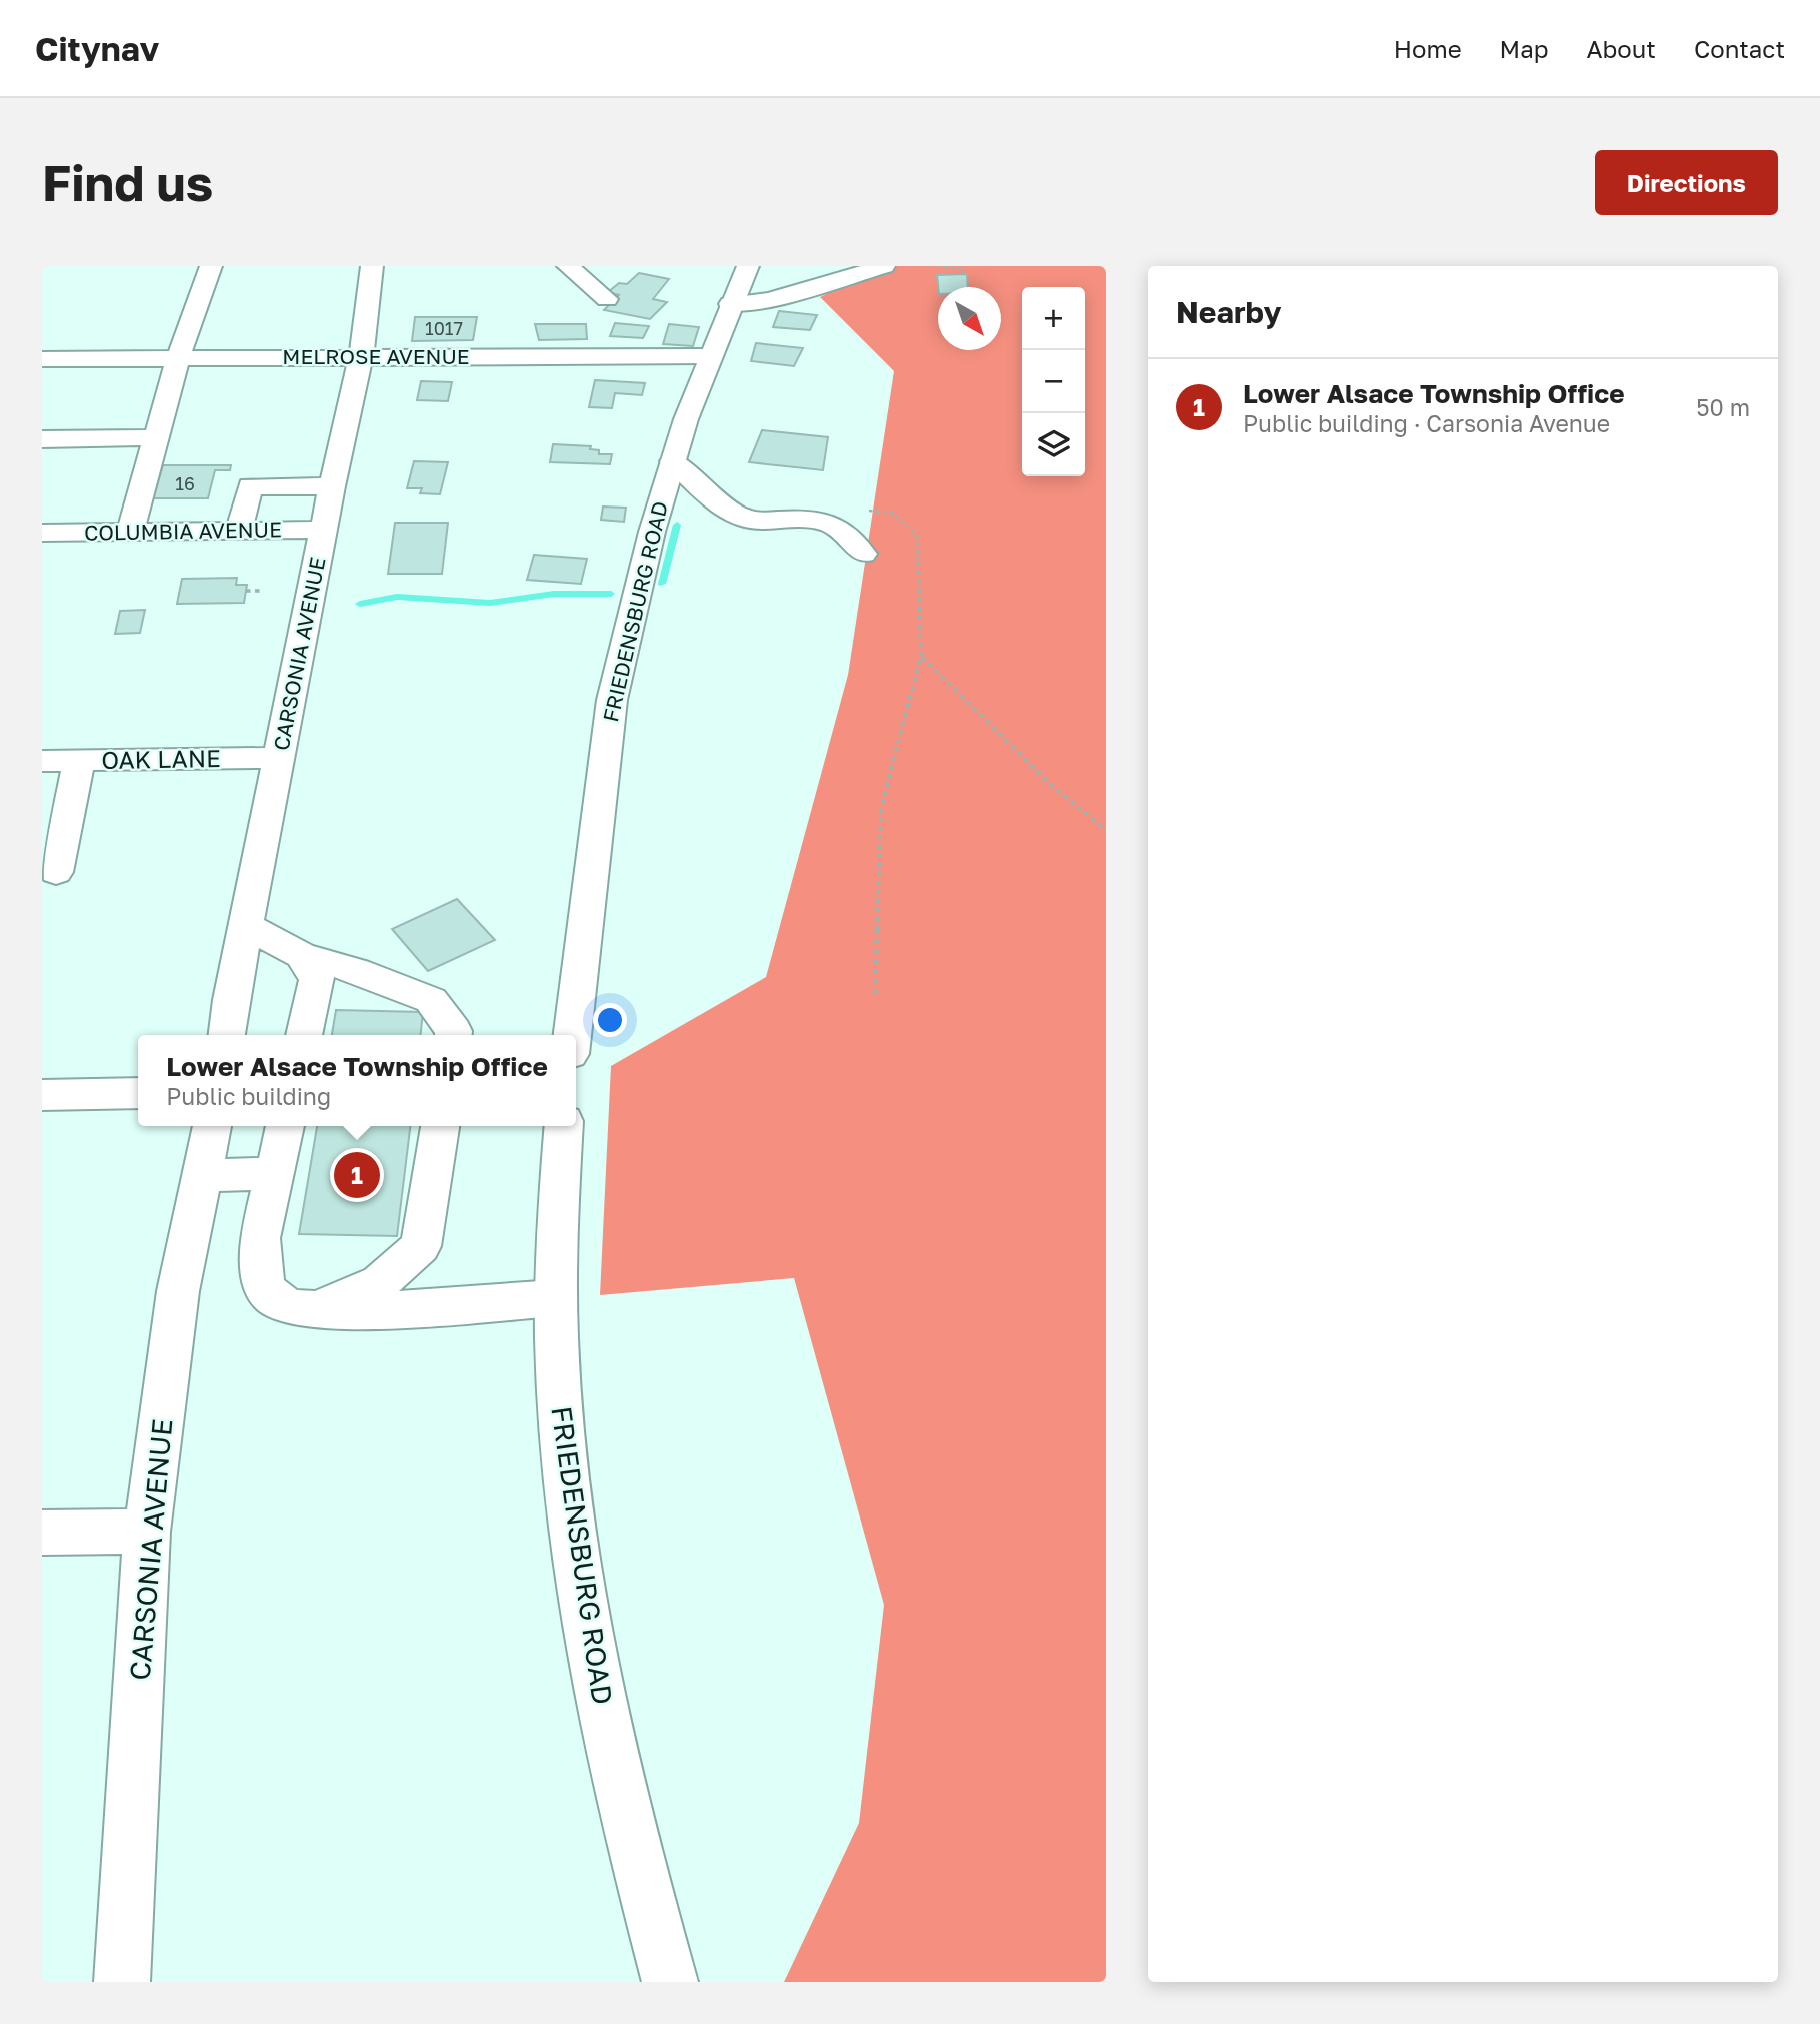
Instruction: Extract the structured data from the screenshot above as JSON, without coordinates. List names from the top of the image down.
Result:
{
  "streets": {
    "street": [
      "MELROSE AVENUE",
      "COLUMBIA AVENUE",
      "FRIEDENSBURG ROAD",
      "CARSONIA AVENUE",
      "OAK LANE"
    ]
  },
  "crossings": [
    ["MELROSE AVENUE", "FRIEDENSBURG ROAD"],
    ["MELROSE AVENUE", "CARSONIA AVENUE"],
    ["COLUMBIA AVENUE", "CARSONIA AVENUE"],
    ["CARSONIA AVENUE", "OAK LANE"]
  ],
  "house_numbers": ["1017", "16"],
  "north": "bottom right",
  "page": {
    "header": "Citynav",
    "nav": [
      "Home",
      "Map",
      "About",
      "Contact"
    ],
    "buttons": "Directions",
    "title": "Find us",
    "heading": "Nearby",
    "map_buttons": ["+", "−"],
    "list": [
      {
        "mark": "1",
        "name": "Lower Alsace Township Office",
        "note": "Public building · Carsonia Avenue",
        "value": "50 m"
      }
    ],
    "popup": ["Lower Alsace Township Office", "Public building"],
    "pins": "1"
  }
}
